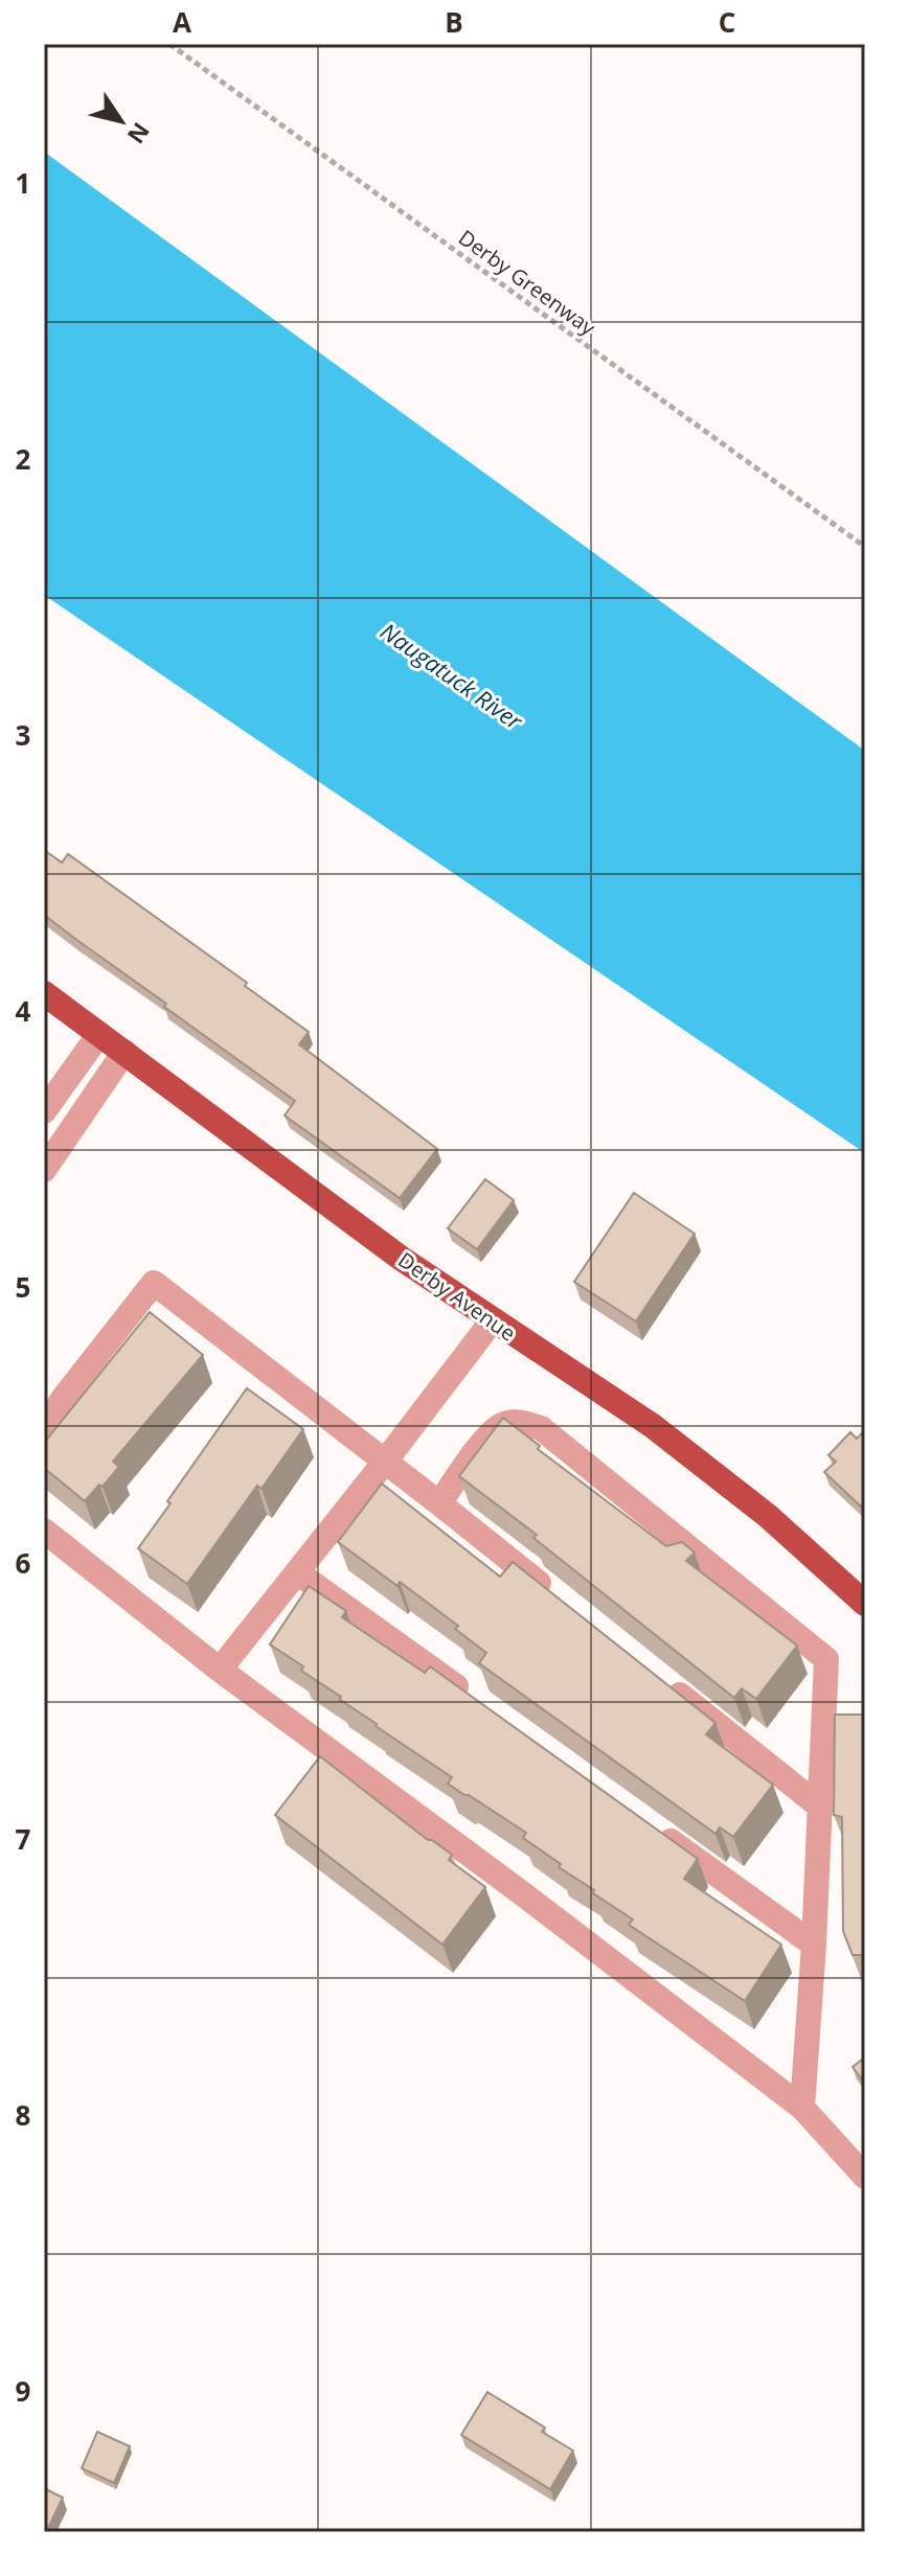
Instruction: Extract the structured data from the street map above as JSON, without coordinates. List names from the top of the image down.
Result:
{
  "streets": {
    "main road": ["Derby Avenue"],
    "path": ["Derby Greenway"]
  },
  "water": ["Naugatuck River"],
  "north": "bottom right",
  "grid": {
    "columns": ["A", "B", "C"],
    "rows": [
      "1",
      "2",
      "3",
      "4",
      "5",
      "6",
      "7",
      "8",
      "9"
    ]
  }
}
